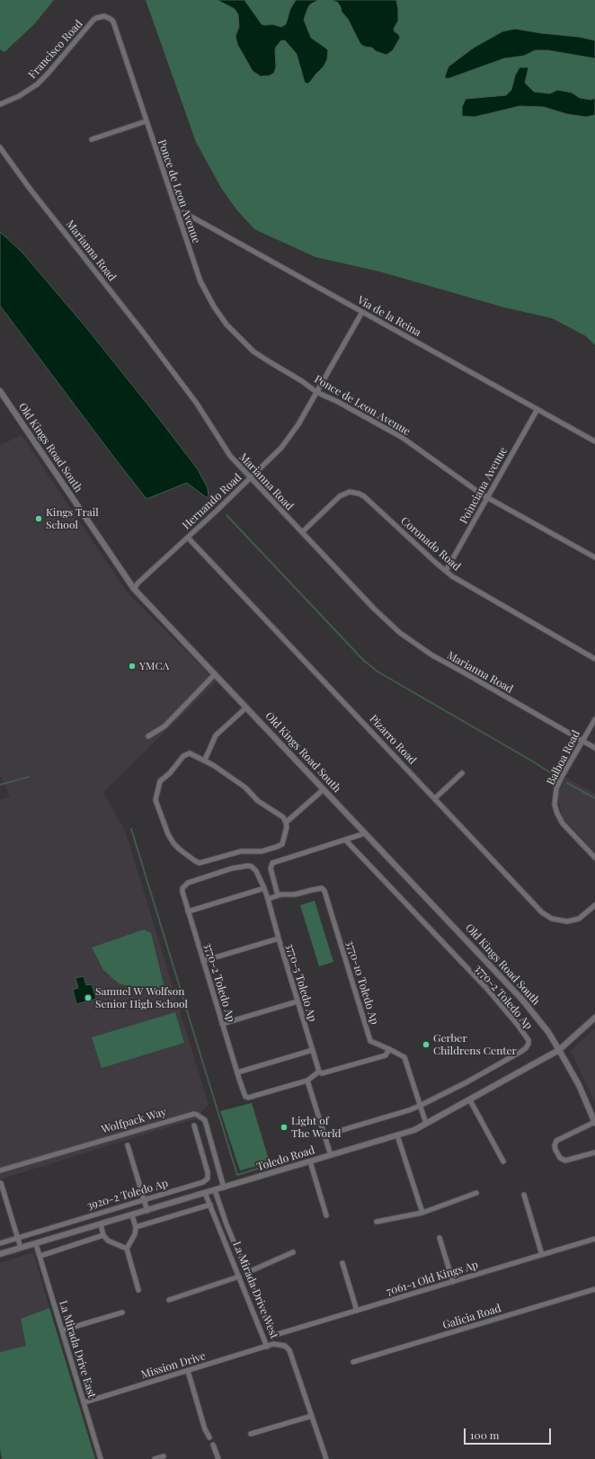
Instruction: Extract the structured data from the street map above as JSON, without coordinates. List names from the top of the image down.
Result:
{
  "streets": {
    "street": [
      "Francisco Road",
      "Ponce de Leon Avenue",
      "Marianna Road",
      "Via de la Reina",
      "Old Kings Road South",
      "Poinciana Avenue",
      "Hernando Road",
      "Coronado Road",
      "Pizarro Road",
      "Balboa Road",
      "3770-2 Toledo Ap",
      "3770-5 Toledo Ap",
      "3770-10 Toledo Ap",
      "Wolfpack Way",
      "Toledo Road",
      "3920-2 Toledo Ap",
      "7061-1 Old Kings Ap",
      "La Mirada Drive West",
      "Galicia Road",
      "La Mirada Drive East",
      "Mission Drive"
    ]
  },
  "crossings": [
    ["Francisco Road", "Ponce de Leon Avenue"],
    ["Ponce de Leon Avenue", "Via de la Reina"],
    ["Ponce de Leon Avenue", "Poinciana Avenue"],
    ["Ponce de Leon Avenue", "Hernando Road"],
    ["Marianna Road", "Hernando Road"],
    ["Marianna Road", "Coronado Road"],
    ["Marianna Road", "Balboa Road"],
    ["Via de la Reina", "Poinciana Avenue"],
    ["Via de la Reina", "Hernando Road"],
    ["Old Kings Road South", "Hernando Road"],
    ["Old Kings Road South", "Toledo Road"],
    ["Poinciana Avenue", "Coronado Road"],
    ["Hernando Road", "Pizarro Road"],
    ["3770-5 Toledo Ap", "3770-10 Toledo Ap"],
    ["Wolfpack Way", "Toledo Road"],
    ["Toledo Road", "La Mirada Drive West"],
    ["Toledo Road", "La Mirada Drive East"],
    ["La Mirada Drive West", "Mission Drive"],
    ["La Mirada Drive East", "Mission Drive"]
  ],
  "places": [
    "Kings Trail School",
    "YMCA",
    "Samuel W Wolfson Senior High School",
    "Gerber Childrens Center",
    "Light of The World"
  ],
  "scale_bar": "100 m"
}
